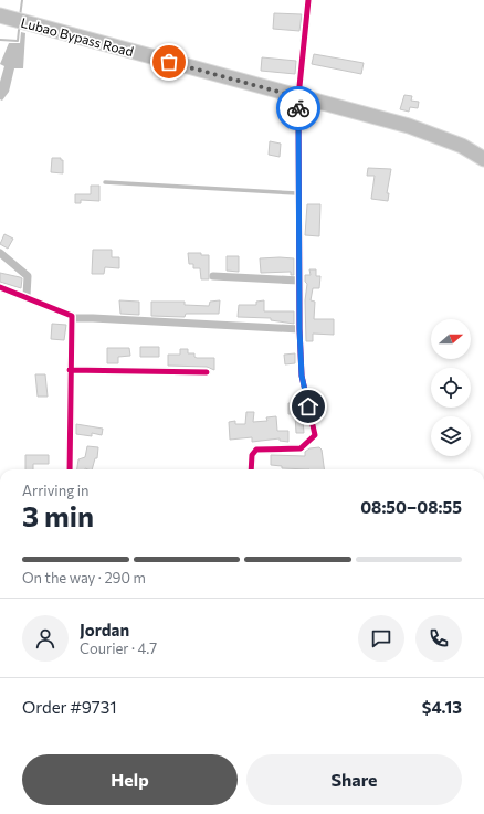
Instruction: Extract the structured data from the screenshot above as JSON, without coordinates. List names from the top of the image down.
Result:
{
  "streets": {
    "highway": ["Lubao Bypass Road"]
  },
  "north": "right",
  "page": {
    "heading": ["3 min", "Arriving in", "08:50–08:55"],
    "panel": [
      "Jordan",
      "Courier · 4.7",
      "Order #9731",
      "$4.13"
    ],
    "bar": "On the way · 290 m",
    "buttons": ["Help", "Share"]
  }
}
